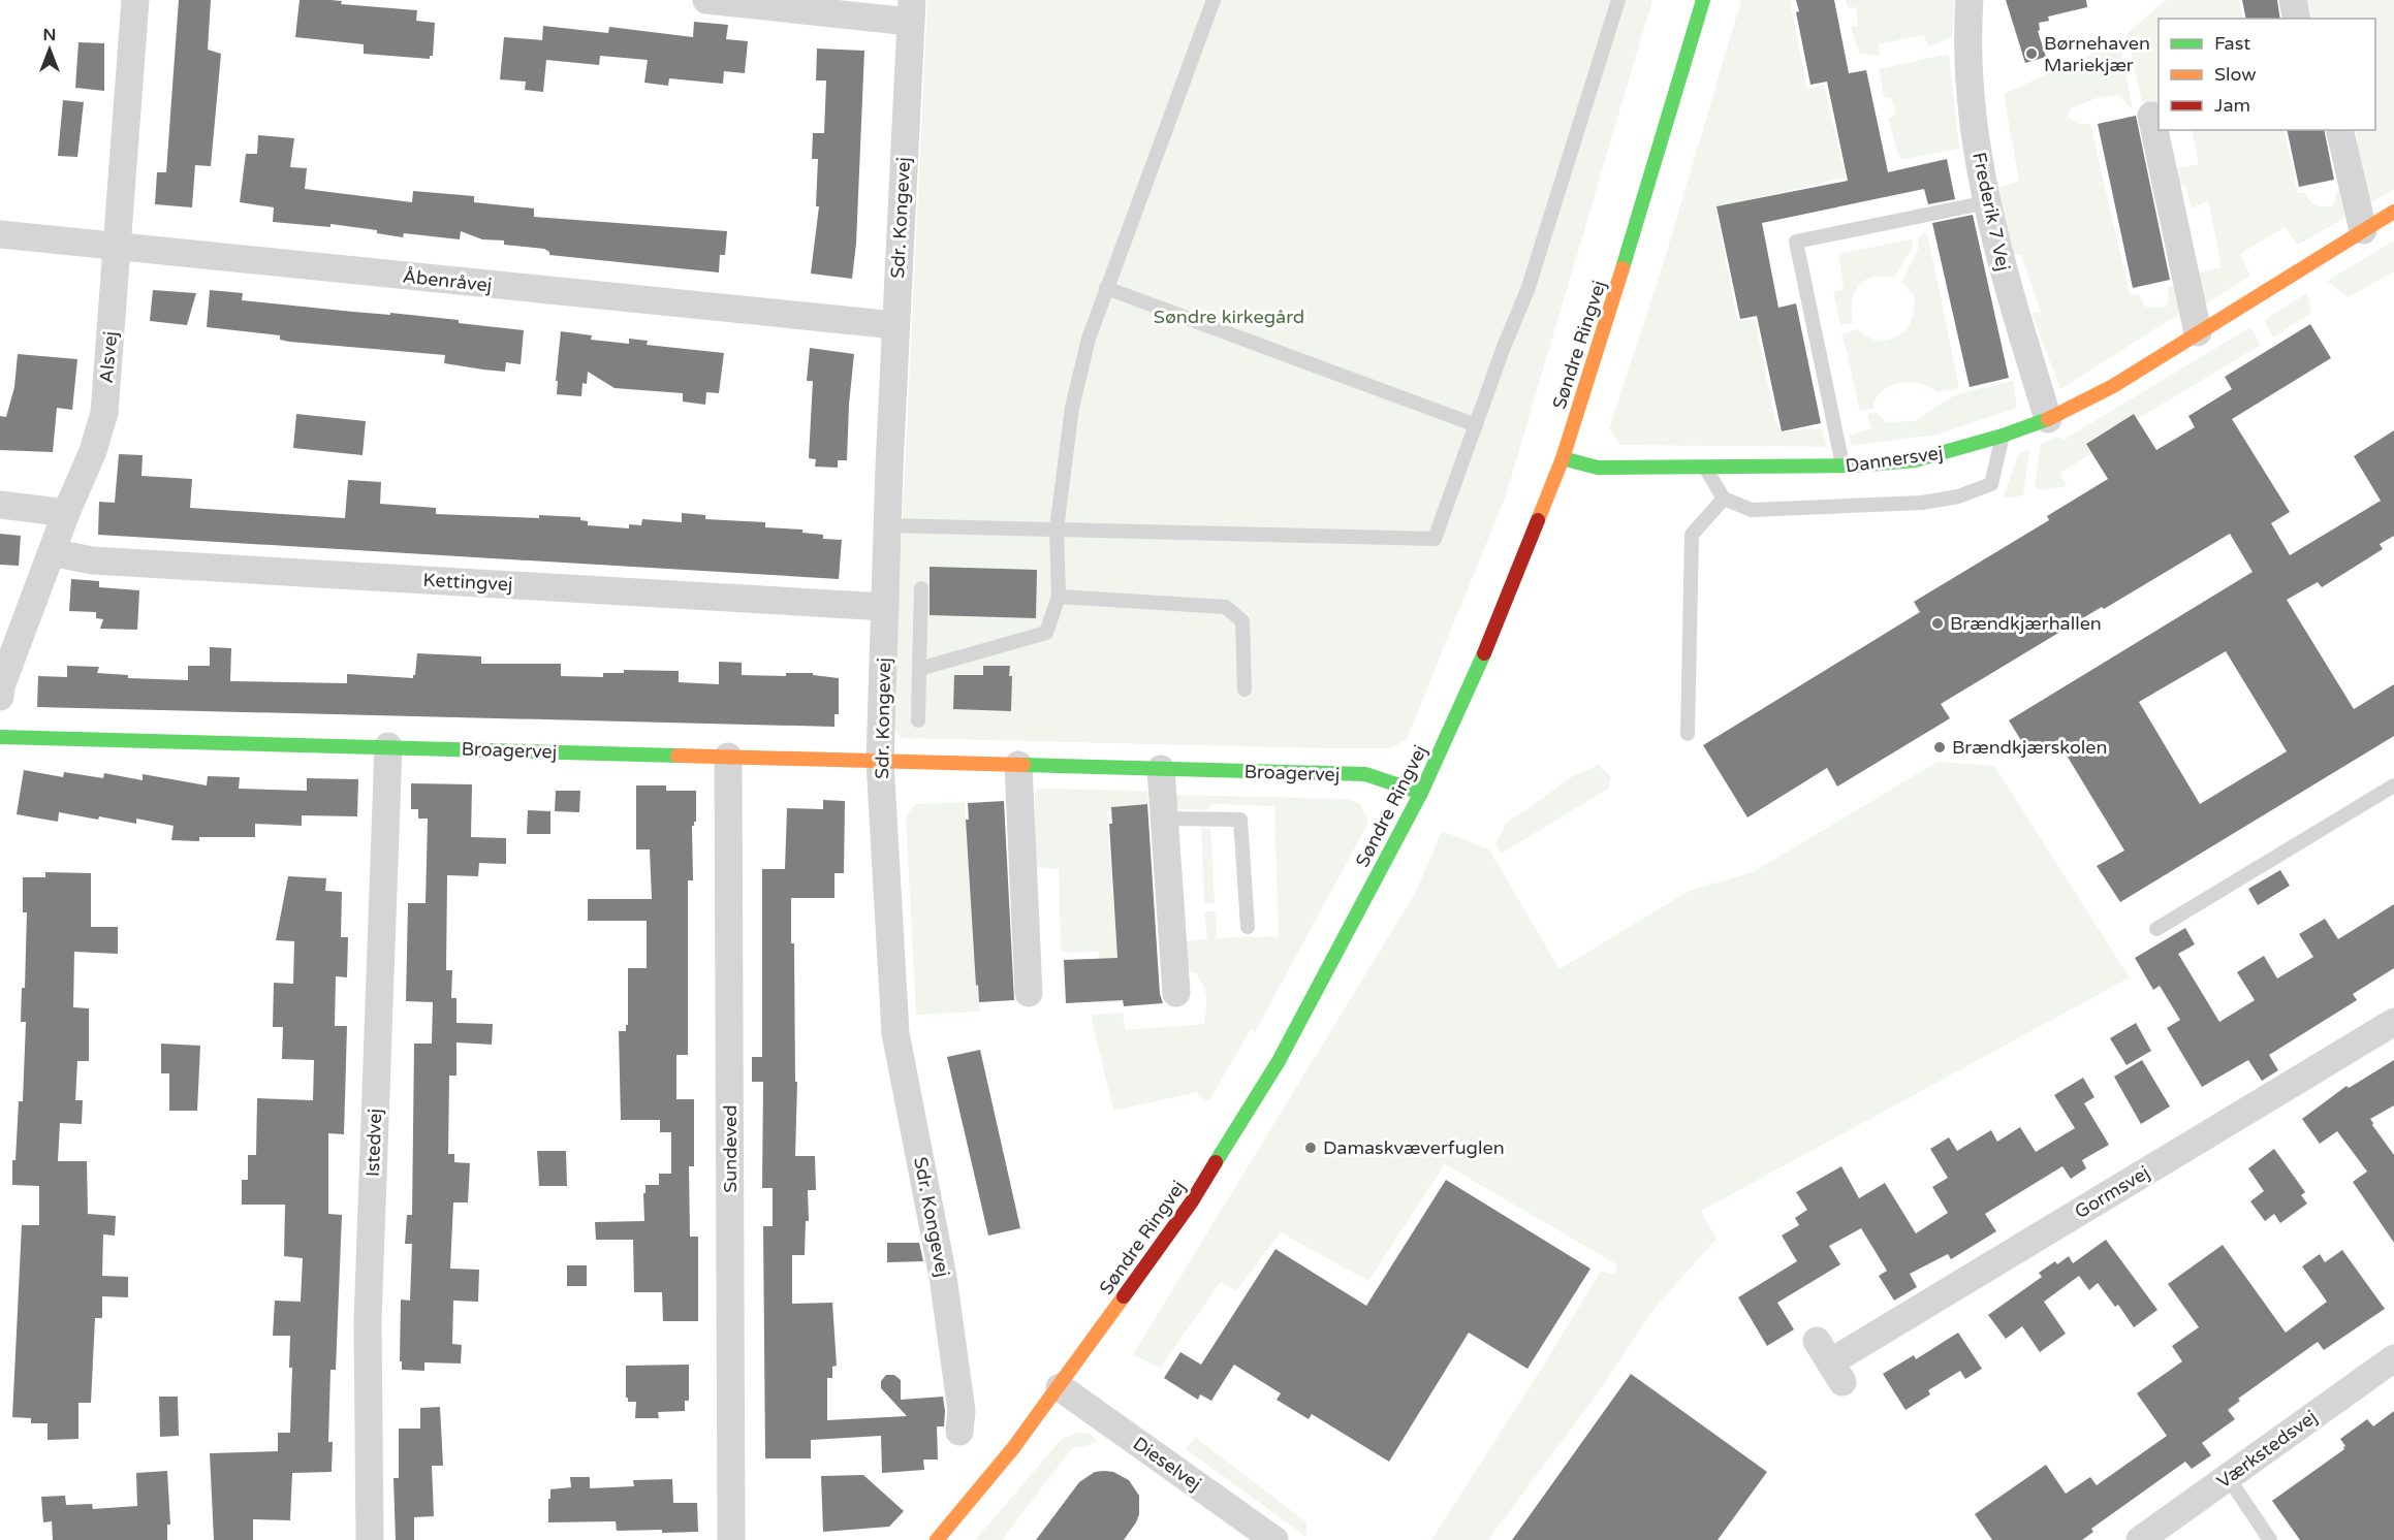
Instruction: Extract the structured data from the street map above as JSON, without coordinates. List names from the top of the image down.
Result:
{
  "streets": {
    "street": [
      "Frederik 7 Vej",
      "Sdr. Kongevej",
      "Åbenråvej",
      "Søndre Ringvej",
      "Alsvej",
      "Dannersvej",
      "Kettingvej",
      "Broagervej",
      "Istedvej",
      "Sundeved",
      "Gormsvej",
      "Værkstedsvej",
      "Dieselvej"
    ]
  },
  "crossings": [
    ["Frederik 7 Vej", "Dannersvej"],
    ["Sdr. Kongevej", "Åbenråvej"],
    ["Sdr. Kongevej", "Kettingvej"],
    ["Sdr. Kongevej", "Broagervej"],
    ["Åbenråvej", "Alsvej"],
    ["Søndre Ringvej", "Dannersvej"],
    ["Søndre Ringvej", "Broagervej"],
    ["Søndre Ringvej", "Dieselvej"],
    ["Alsvej", "Kettingvej"],
    ["Broagervej", "Istedvej"],
    ["Broagervej", "Sundeved"]
  ],
  "parks": ["Søndre kirkegård"],
  "places": [
    "Børnehaven Mariekjær",
    "Brændkjærhallen",
    "Brændkjærskolen",
    "Damaskvæverfuglen"
  ],
  "legend": ["Fast", "Slow", "Jam"],
  "north": "top"
}
